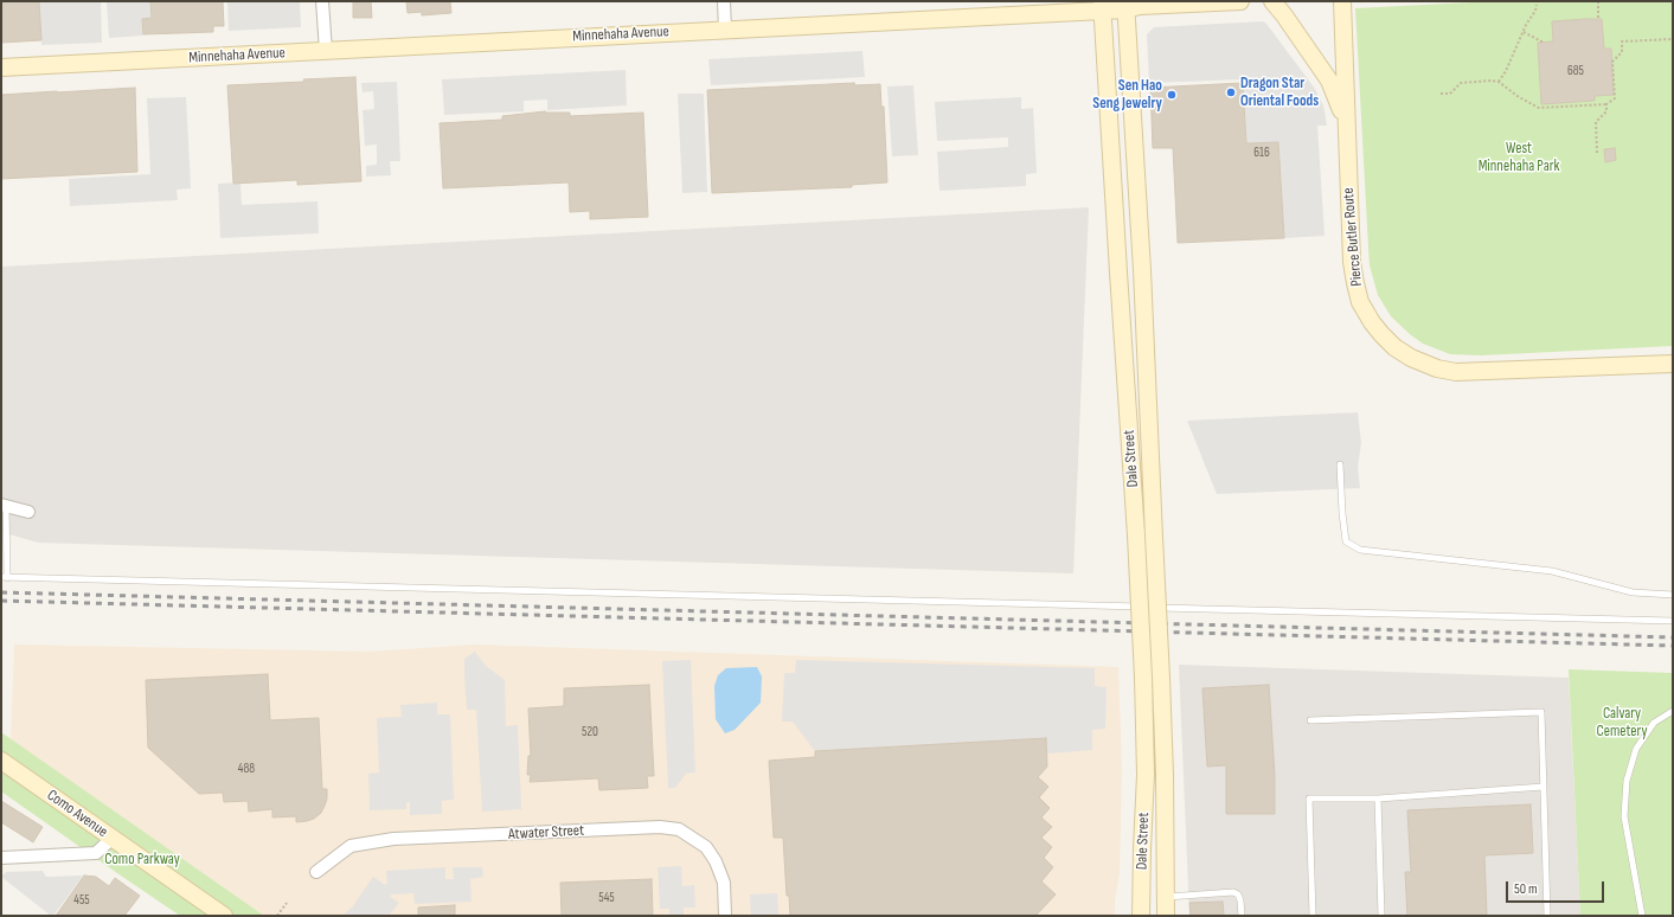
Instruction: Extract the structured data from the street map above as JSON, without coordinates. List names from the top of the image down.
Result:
{
  "streets": {
    "main road": [
      "Minnehaha Avenue",
      "Pierce Butler Route",
      "Dale Street",
      "Como Avenue"
    ],
    "street": ["Atwater Street"]
  },
  "crossings": [
    ["Minnehaha Avenue", "Dale Street"]
  ],
  "parks": ["West Minnehaha Park", "Calvary Cemetery", "Como Parkway"],
  "places": ["Dragon Star Oriental Foods", "Sen Hao Seng Jewelry"],
  "house_numbers": [
    "685",
    "616",
    "520",
    "488",
    "545",
    "455"
  ],
  "scale_bar": "50 m"
}
